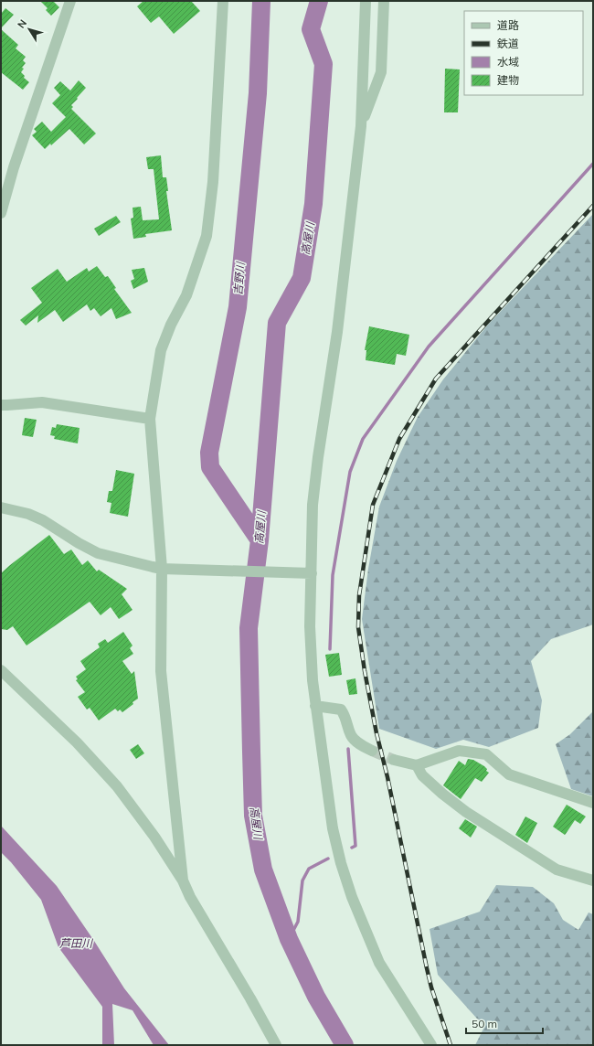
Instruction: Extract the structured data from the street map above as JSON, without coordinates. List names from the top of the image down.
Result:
{
  "water": ["高屋川", "吉野川", "芦田川"],
  "legend": [
    "道路",
    "鉄道",
    "水域",
    "建物"
  ],
  "scale_bar": "50 m",
  "north": "top left"
}
